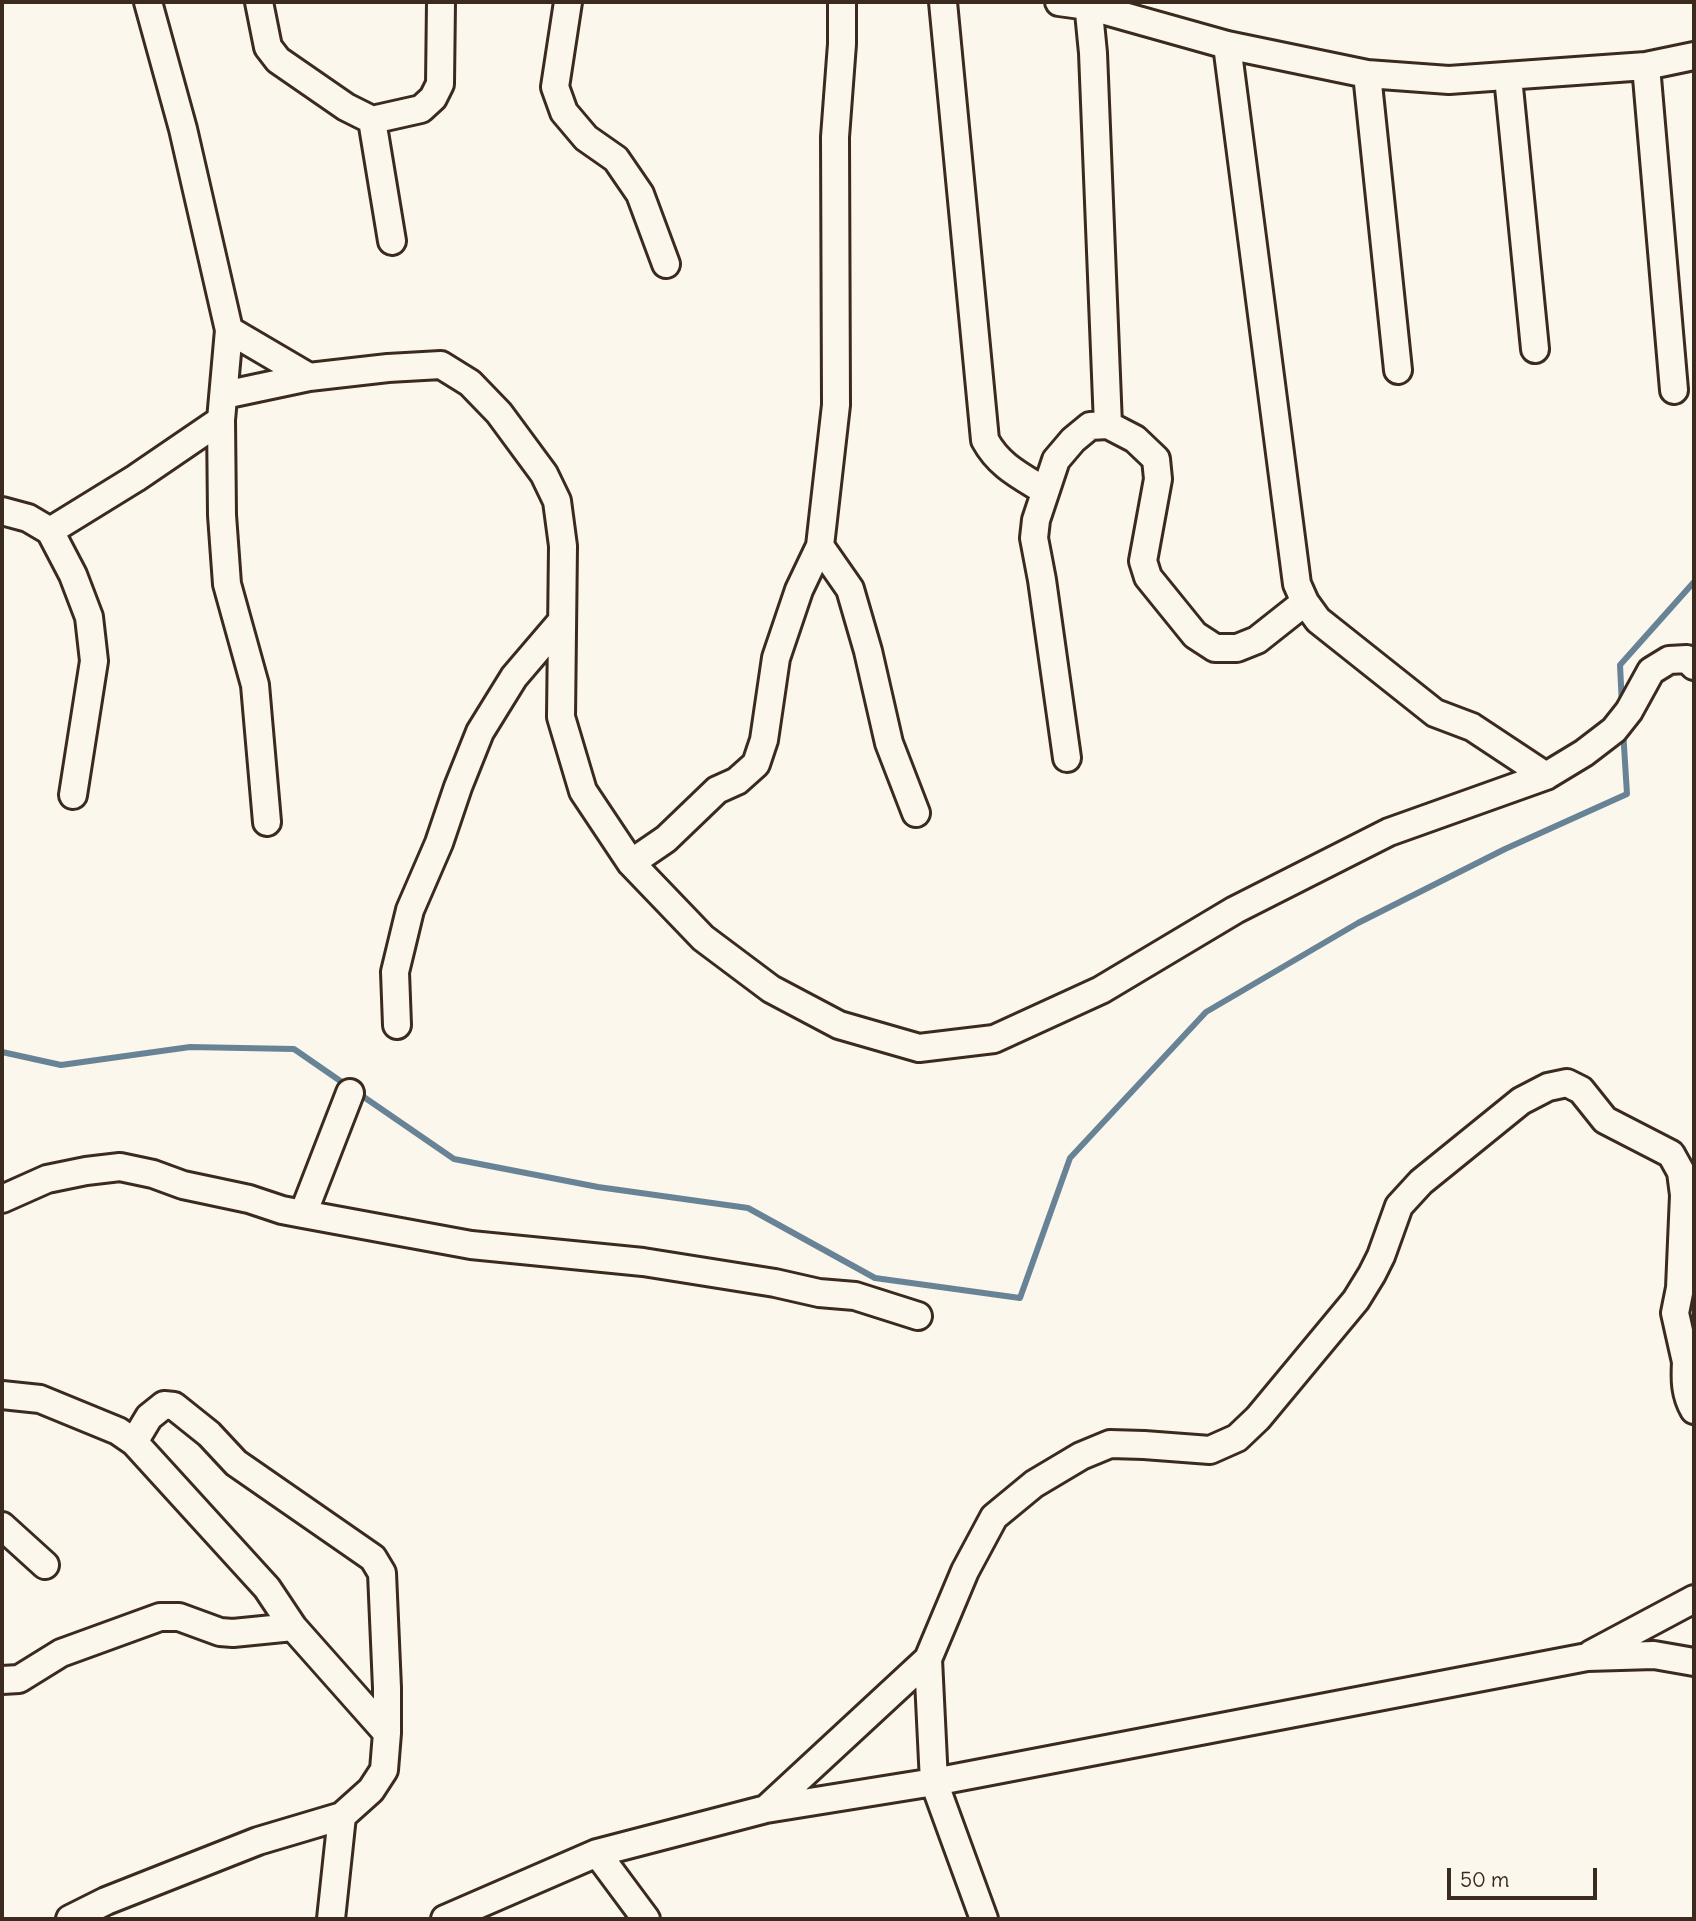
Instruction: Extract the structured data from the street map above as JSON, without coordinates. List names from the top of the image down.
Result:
{
  "scale_bar": "50 m"
}
